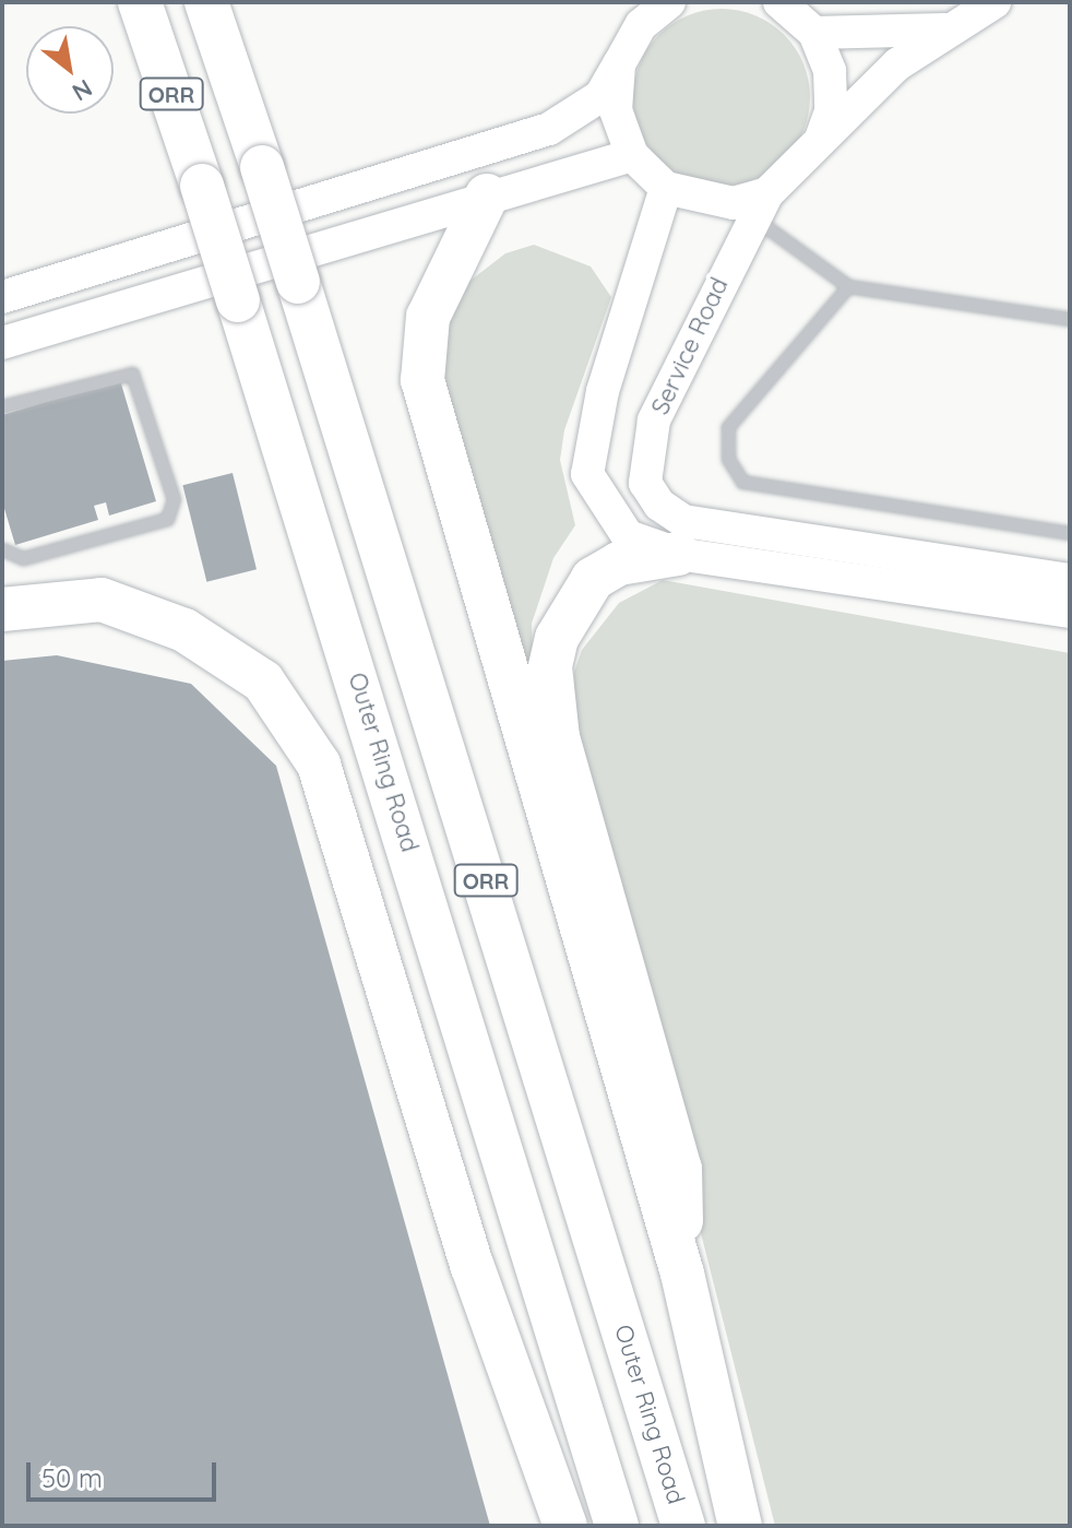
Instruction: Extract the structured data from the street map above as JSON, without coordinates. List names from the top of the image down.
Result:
{
  "streets": {
    "highway": ["ORR", "Outer Ring Road"],
    "main road": ["Service Road"]
  },
  "scale_bar": "50 m",
  "north": "bottom right"
}
